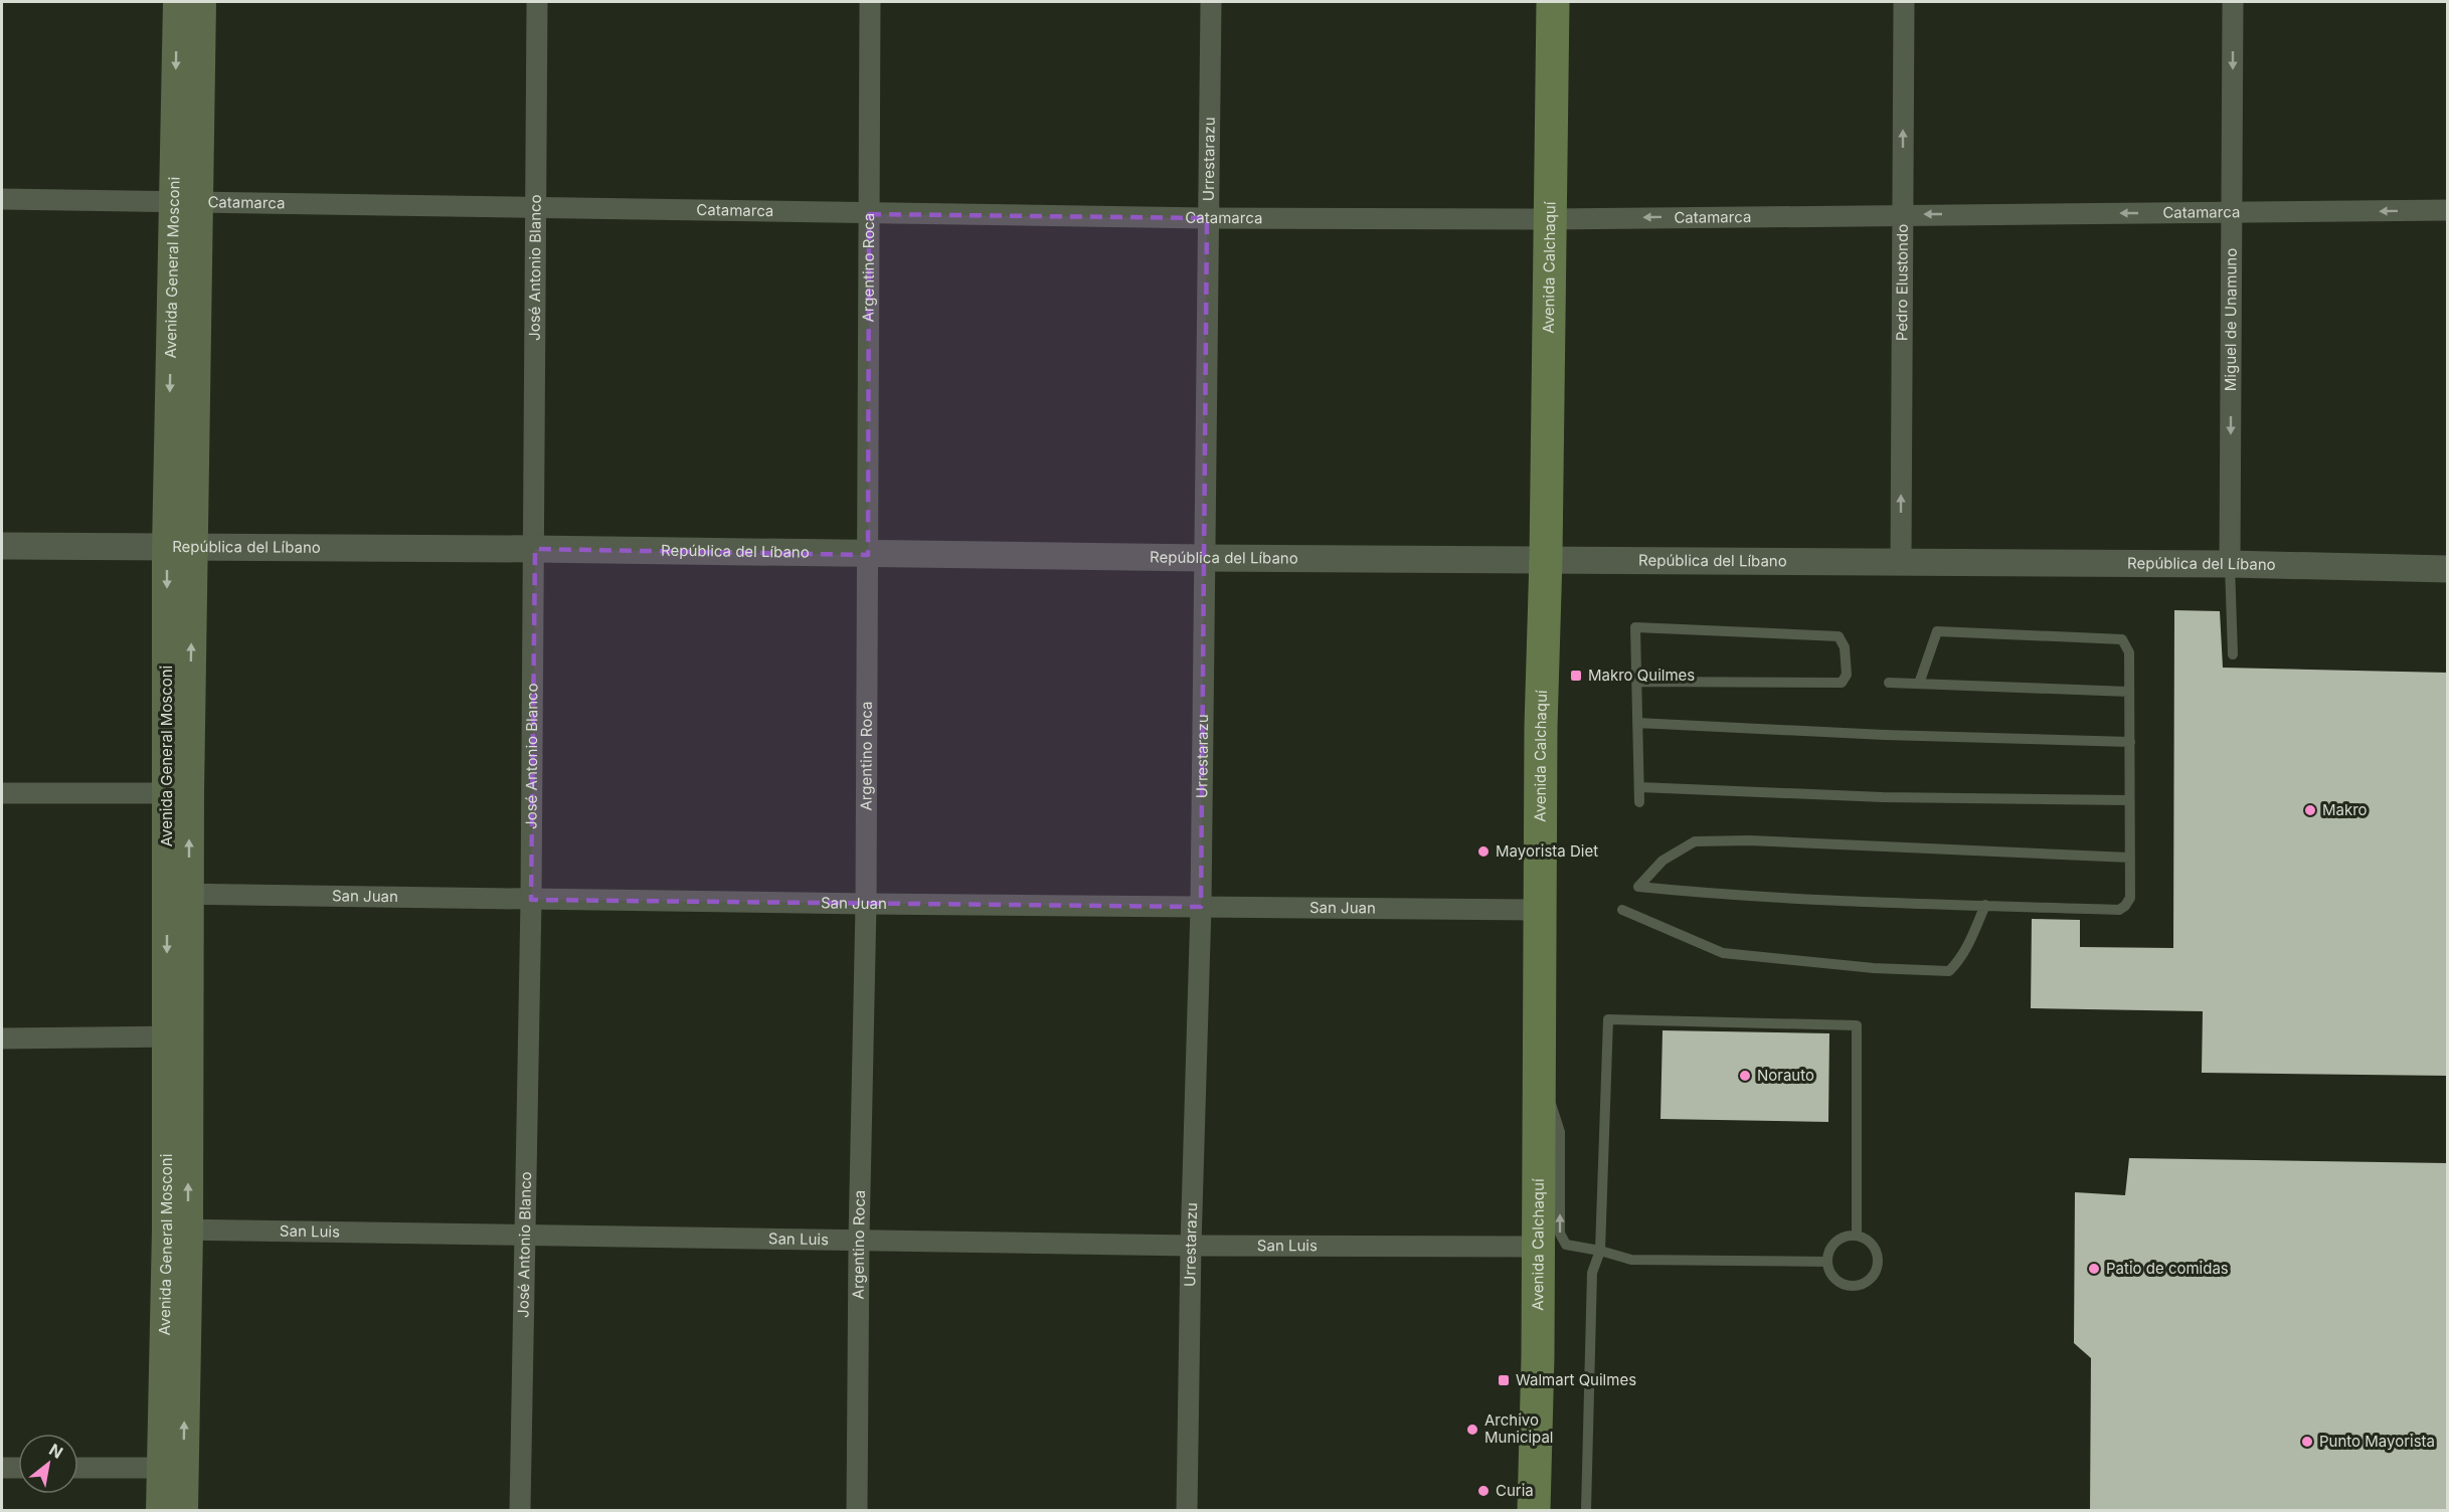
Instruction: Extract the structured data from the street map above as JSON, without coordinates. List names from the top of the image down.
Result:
{
  "streets": {
    "main road": ["Avenida General Mosconi", "Avenida Calchaquí"],
    "street": [
      "Urrestarazu",
      "Catamarca",
      "José Antonio Blanco",
      "Argentino Roca",
      "Pedro Elustondo",
      "Miguel de Unamuno",
      "República del Líbano",
      "San Juan",
      "San Luis"
    ]
  },
  "crossings": [
    ["Urrestarazu", "Catamarca"],
    ["Urrestarazu", "República del Líbano"],
    ["Urrestarazu", "San Juan"],
    ["Urrestarazu", "San Luis"],
    ["Catamarca", "Avenida General Mosconi"],
    ["Catamarca", "José Antonio Blanco"],
    ["Catamarca", "Argentino Roca"],
    ["Catamarca", "Avenida Calchaquí"],
    ["Catamarca", "Pedro Elustondo"],
    ["Catamarca", "Miguel de Unamuno"],
    ["Avenida General Mosconi", "República del Líbano"],
    ["Avenida General Mosconi", "San Juan"],
    ["Avenida General Mosconi", "San Luis"],
    ["José Antonio Blanco", "República del Líbano"],
    ["José Antonio Blanco", "San Juan"],
    ["José Antonio Blanco", "San Luis"],
    ["Argentino Roca", "República del Líbano"],
    ["Argentino Roca", "San Juan"],
    ["Argentino Roca", "San Luis"],
    ["Avenida Calchaquí", "República del Líbano"],
    ["Avenida Calchaquí", "San Juan"],
    ["Avenida Calchaquí", "San Luis"],
    ["Pedro Elustondo", "República del Líbano"],
    ["Miguel de Unamuno", "República del Líbano"]
  ],
  "one_way": ["Catamarca", "Pedro Elustondo", "Miguel de Unamuno"],
  "places": {
    "transit": ["Makro Quilmes", "Walmart Quilmes"],
    "other": [
      "Makro",
      "Mayorista Diet",
      "Norauto",
      "Patio de comidas",
      "Archivo Municipal",
      "Punto Mayorista",
      "Curia"
    ]
  },
  "north": "top right"
}
